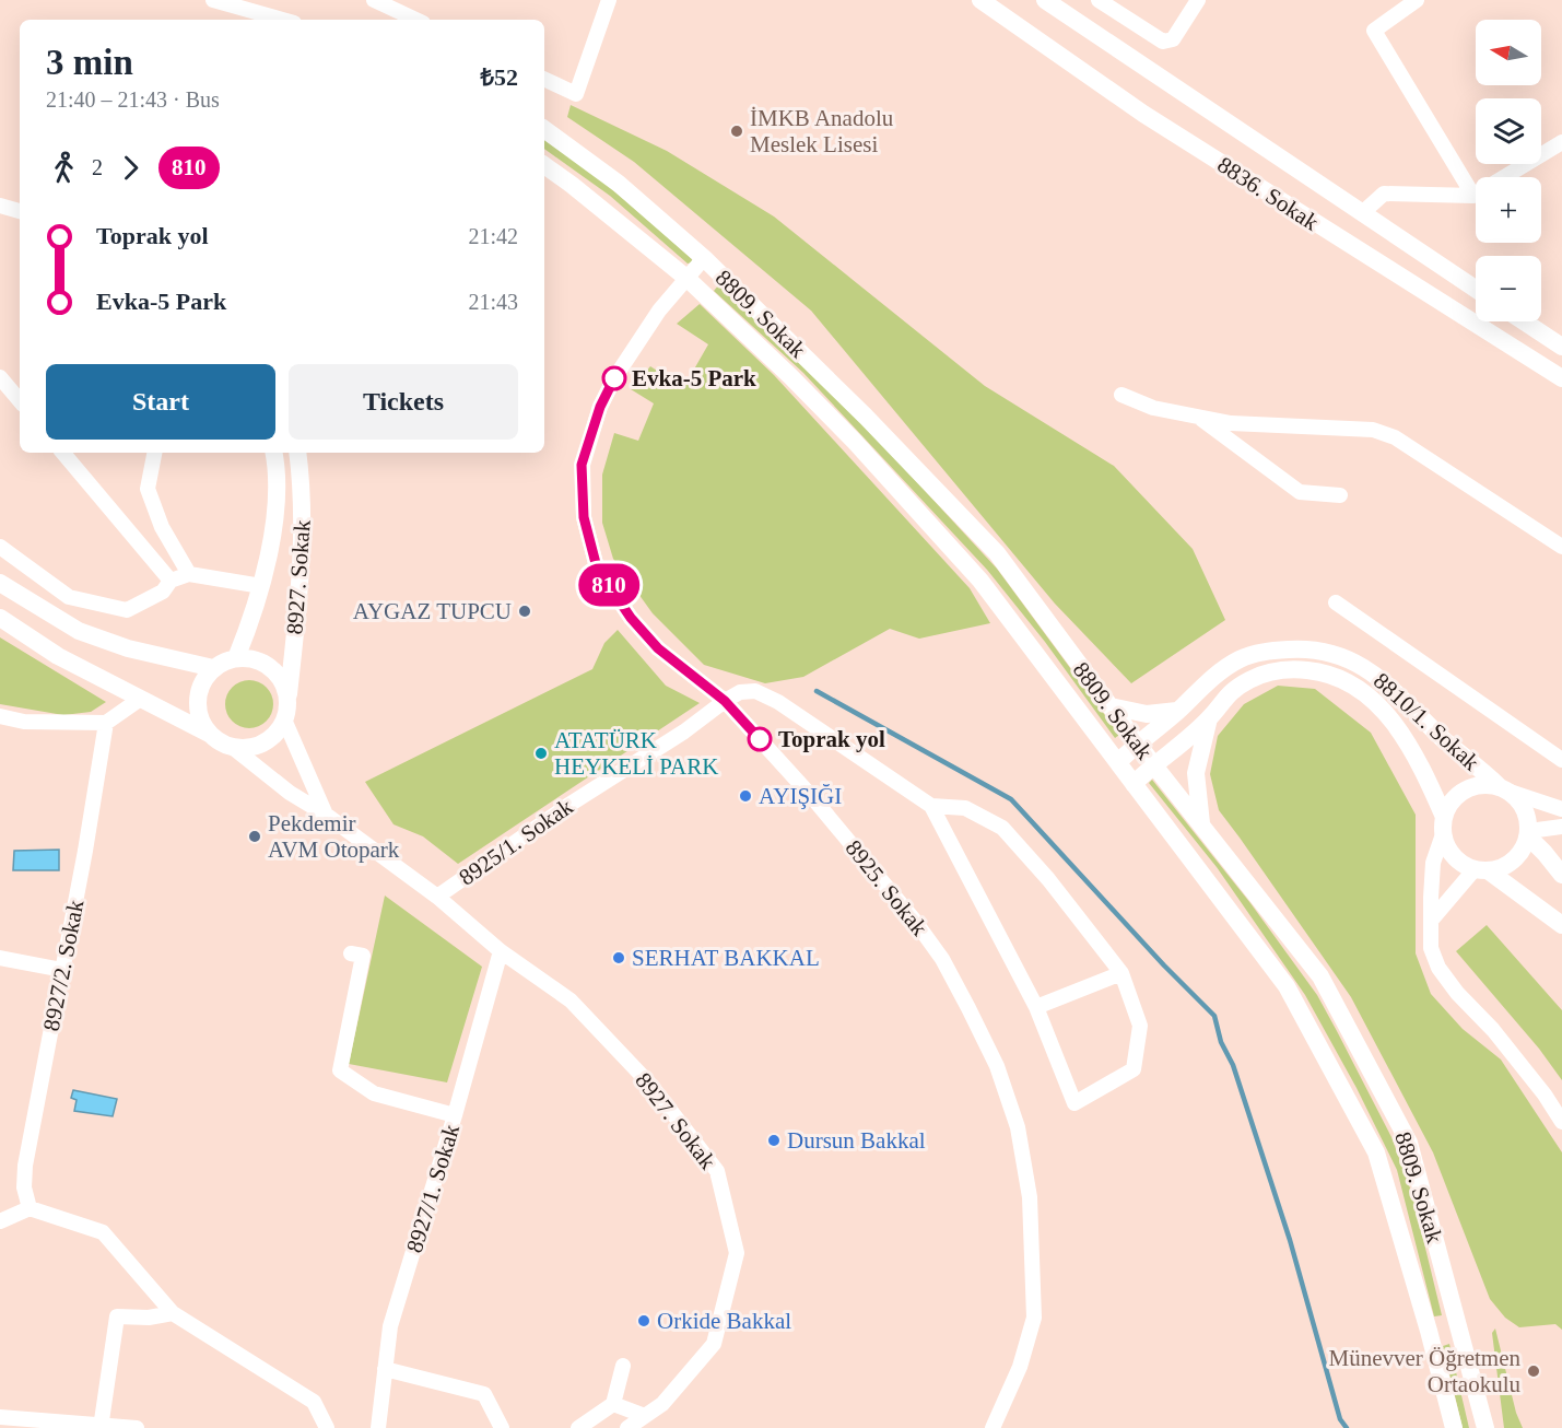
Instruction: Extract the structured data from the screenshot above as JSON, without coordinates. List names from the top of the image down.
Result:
{
  "streets": {
    "street": [
      "8836. Sokak",
      "8809. Sokak",
      "8927. Sokak",
      "8810/1. Sokak",
      "8925/1. Sokak",
      "8925. Sokak",
      "8927/2. Sokak",
      "8927/1. Sokak"
    ]
  },
  "crossings": [
    ["8809. Sokak", "8810/1. Sokak"],
    ["8809. Sokak", "8925. Sokak"],
    ["8927. Sokak", "8925/1. Sokak"],
    ["8927. Sokak", "8927/1. Sokak"],
    ["8925/1. Sokak", "8925. Sokak"]
  ],
  "places": [
    "İMKB Anadolu Meslek Lisesi",
    "Evka-5 Park",
    "AYGAZ TUPCU",
    "Toprak yol",
    "ATATÜRK HEYKELİ PARK",
    "AYIŞIĞI",
    "Pekdemir AVM Otopark",
    "SERHAT BAKKAL",
    "Dursun Bakkal",
    "Orkide Bakkal",
    "Münevver Öğretmen Ortaokulu"
  ],
  "lines": ["bus line 810"],
  "north": "left",
  "page": {
    "on_map": "810",
    "map_buttons": ["+", "−"],
    "heading": ["3 min", "21:40 – 21:43 · Bus", "₺52"],
    "legs": ["2", "810"],
    "list": [
      {
        "name": "Toprak yol",
        "value": "21:42"
      },
      {
        "name": "Evka-5 Park",
        "value": "21:43"
      }
    ],
    "buttons": ["Start", "Tickets"]
  }
}
